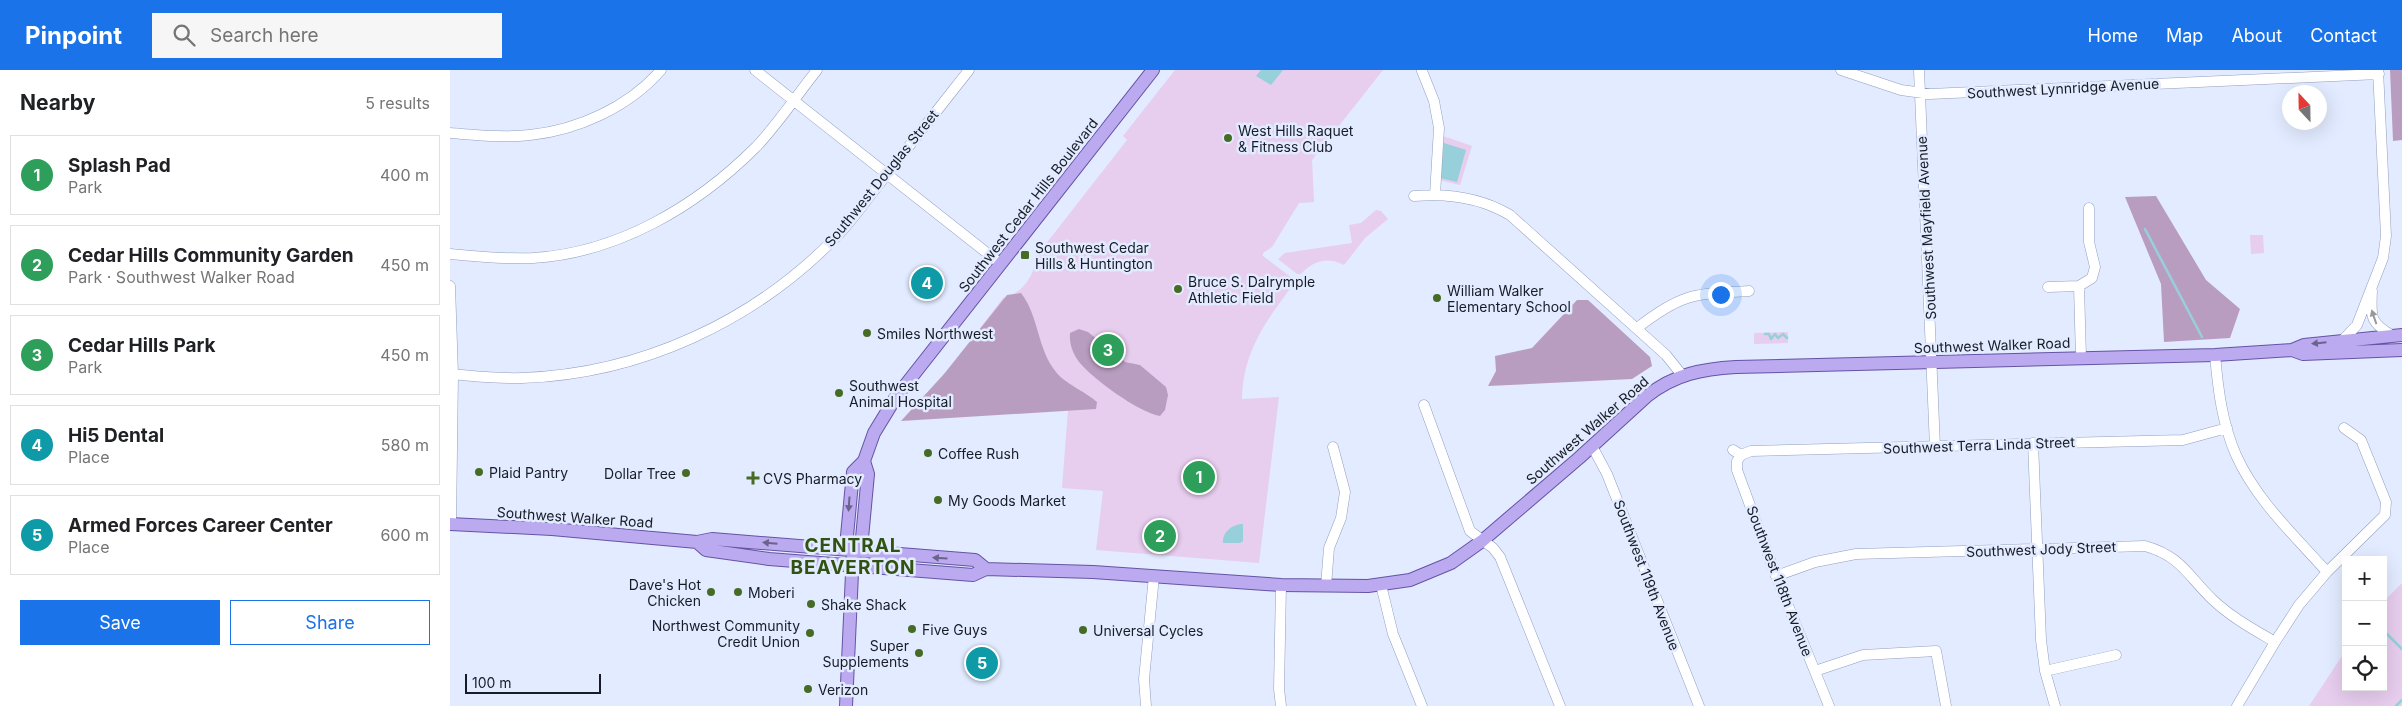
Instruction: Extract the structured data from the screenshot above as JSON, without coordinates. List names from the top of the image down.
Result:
{
  "streets": {
    "main road": ["Southwest Cedar Hills Boulevard", "Southwest Walker Road"],
    "street": [
      "Southwest Lynnridge Avenue",
      "Southwest Douglas Street",
      "Southwest Mayfield Avenue",
      "Southwest Terra Linda Street",
      "Southwest Jody Street",
      "Southwest 119th Avenue",
      "Southwest 118th Avenue"
    ]
  },
  "crossings": [
    ["Southwest Lynnridge Avenue", "Southwest Mayfield Avenue"],
    ["Southwest Cedar Hills Boulevard", "Southwest Walker Road"],
    ["Southwest Mayfield Avenue", "Southwest Walker Road"],
    ["Southwest Mayfield Avenue", "Southwest Terra Linda Street"],
    ["Southwest Walker Road", "Southwest 119th Avenue"],
    ["Southwest Terra Linda Street", "Southwest 118th Avenue"],
    ["Southwest Jody Street", "Southwest 118th Avenue"]
  ],
  "districts": ["CENTRAL BEAVERTON"],
  "places": {
    "other": [
      "West Hills Raquet & Fitness Club",
      "Bruce S. DaIrymple Athletic Field",
      "William Walker Elementary School",
      "Smiles Northwest",
      "Southwest Animal Hospital",
      "Coffee Rush",
      "Plaid Pantry",
      "Dollar Tree",
      "My Goods Market",
      "Dave's Hot Chicken",
      "Moberi",
      "Shake Shack",
      "Five Guys",
      "Universal Cycles",
      "Northwest Community Credit Union",
      "Super Supplements",
      "Verizon"
    ],
    "transit": ["Southwest Cedar Hills & Huntington"],
    "health": ["CVS Pharmacy"]
  },
  "scale_bar": "100 m",
  "north": "top",
  "page": {
    "header": "Pinpoint",
    "search": "Search here",
    "nav": [
      "Home",
      "Map",
      "About",
      "Contact"
    ],
    "heading": ["Nearby", "5 results"],
    "list": [
      {
        "mark": "1",
        "name": "Splash Pad",
        "note": "Park",
        "value": "400 m"
      },
      {
        "mark": "2",
        "name": "Cedar Hills Community Garden",
        "note": "Park · Southwest Walker Road",
        "value": "450 m"
      },
      {
        "mark": "3",
        "name": "Cedar Hills Park",
        "note": "Park",
        "value": "450 m"
      },
      {
        "mark": "4",
        "name": "Hi5 Dental",
        "note": "Place",
        "value": "580 m"
      },
      {
        "mark": "5",
        "name": "Armed Forces Career Center",
        "note": "Place",
        "value": "600 m"
      }
    ],
    "pins": [
      "4",
      "3",
      "1",
      "2",
      "5"
    ],
    "map_buttons": ["+", "−"],
    "buttons": ["Save", "Share"],
    "scale": "100 m"
  }
}
